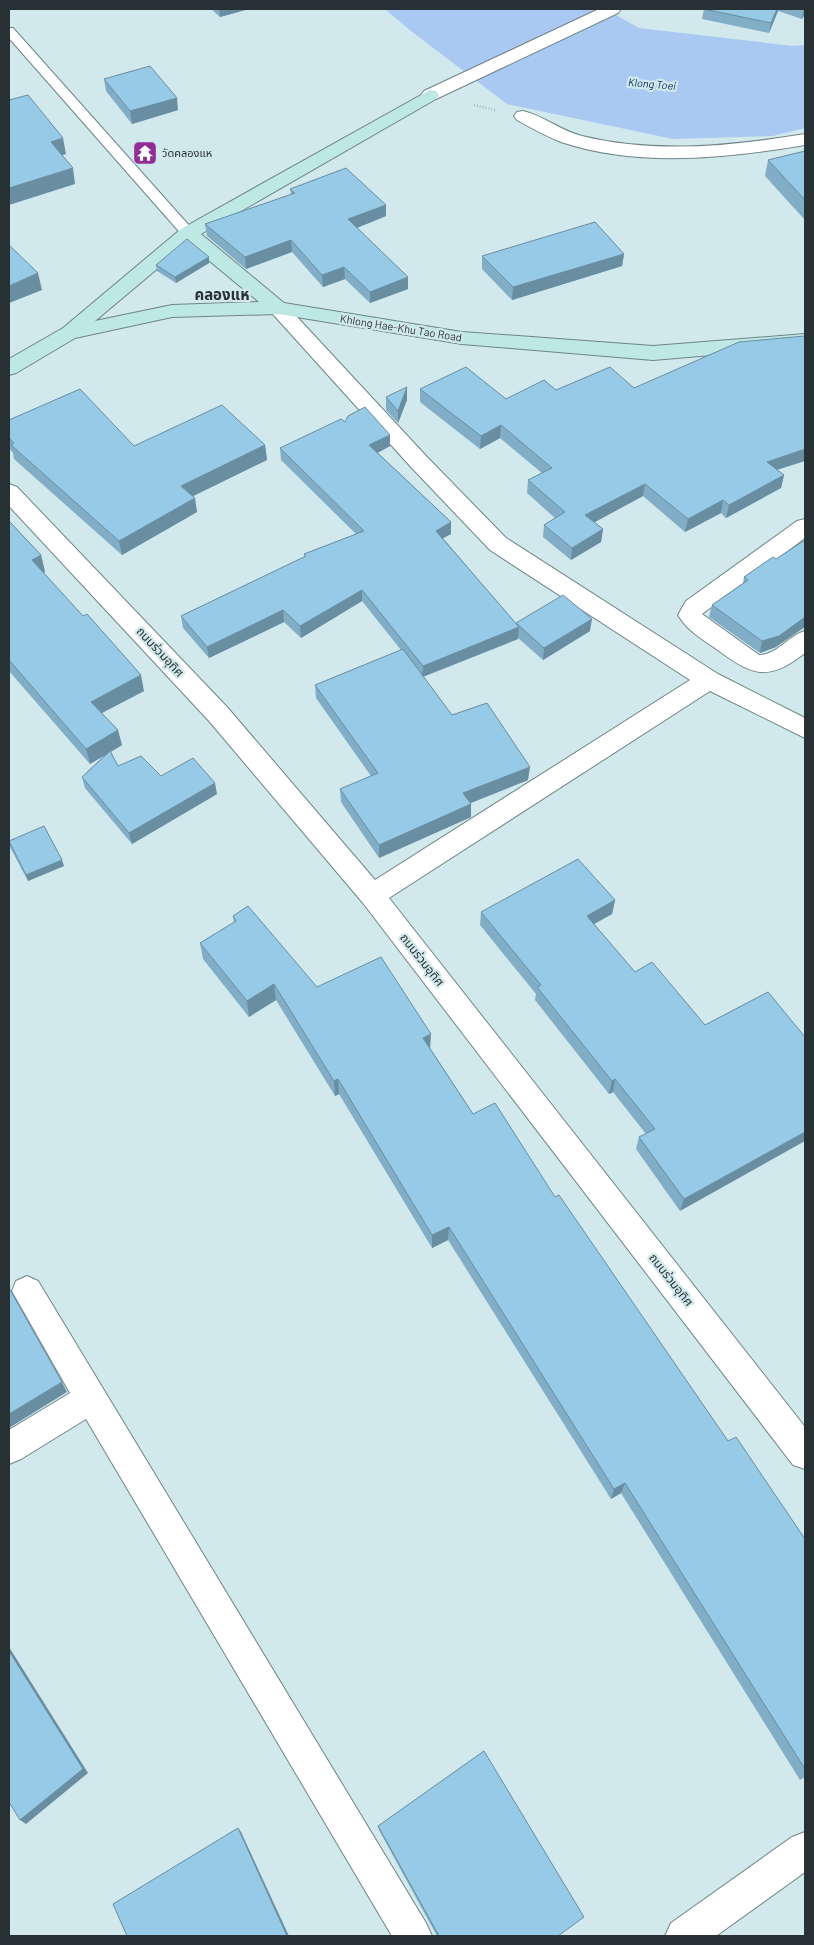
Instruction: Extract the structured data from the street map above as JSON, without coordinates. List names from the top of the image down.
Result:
{
  "streets": {
    "street": ["Khlong Hae-Khu Tao Road", "ถนนร่วมอุทิศ"]
  },
  "districts": ["คลองแห"],
  "water": ["Klong Toei"],
  "places": {
    "temple": ["วัดคลองแห"]
  }
}
